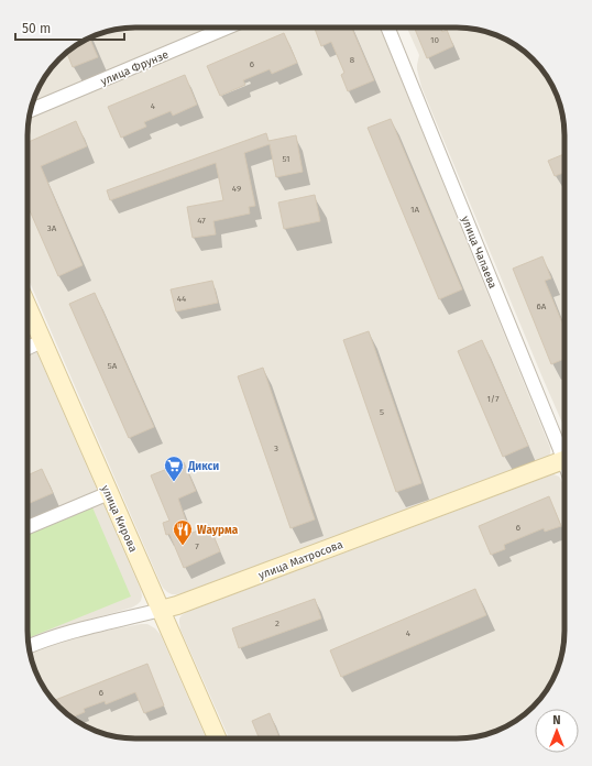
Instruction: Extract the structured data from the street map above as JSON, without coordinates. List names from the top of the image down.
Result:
{
  "streets": {
    "street": [
      "улица Фрунзе",
      "улица Чапаева",
      "улица Кирова",
      "улица Матросова"
    ]
  },
  "crossings": [
    ["улица Кирова", "улица Матросова"]
  ],
  "places": {
    "supermarket": ["Дикси"],
    "restaurant": ["Wаурма"]
  },
  "house_numbers": [
    "10",
    "8",
    "6",
    "4",
    "51",
    "49",
    "1А",
    "47",
    "3А",
    "44",
    "6А",
    "5А",
    "1/7",
    "5",
    "3",
    "6",
    "7",
    "2",
    "4",
    "6"
  ],
  "scale_bar": "50 m",
  "north": "top"
}
